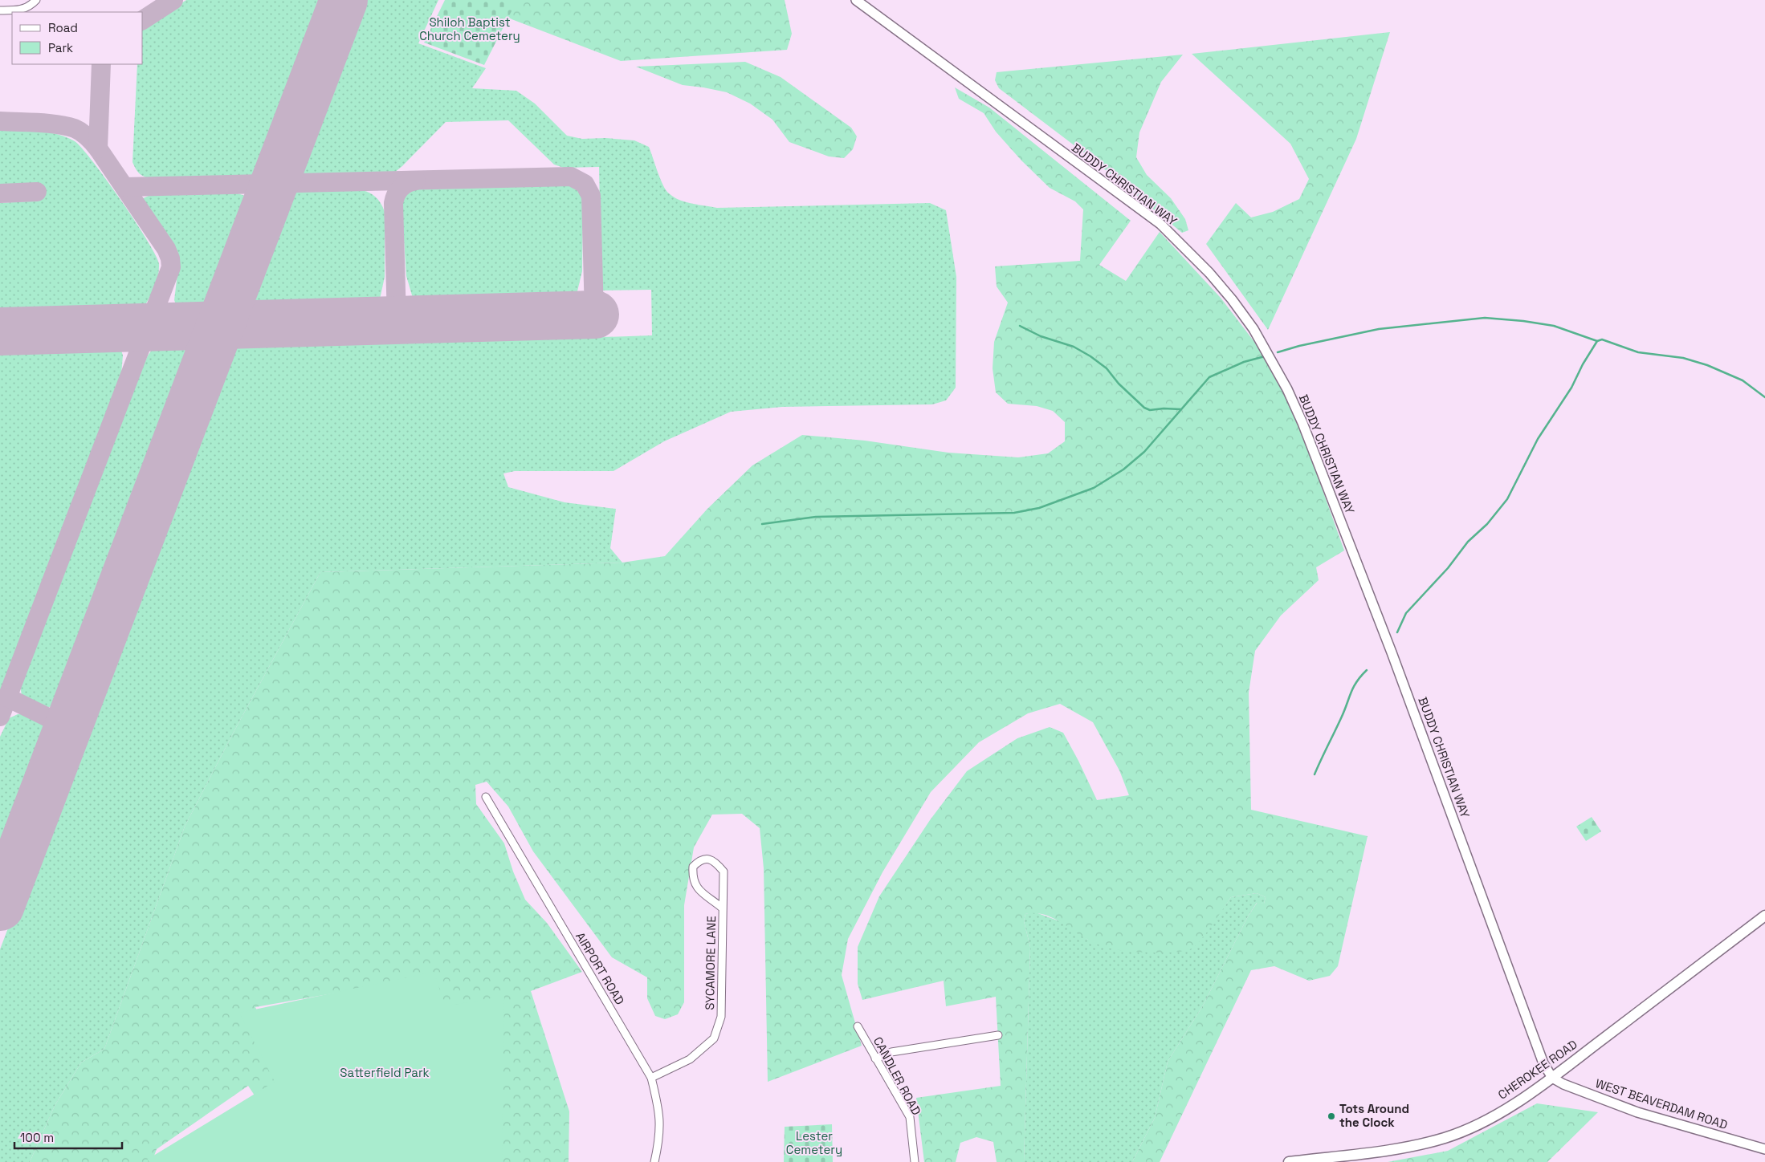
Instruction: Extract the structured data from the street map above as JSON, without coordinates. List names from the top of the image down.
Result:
{
  "streets": {
    "main road": ["CHEROKEE ROAD"],
    "street": [
      "BUDDY CHRISTIAN WAY",
      "SYCAMORE LANE",
      "AIRPORT ROAD",
      "CANDLER ROAD",
      "WEST BEAVERDAM ROAD"
    ]
  },
  "crossings": [
    ["BUDDY CHRISTIAN WAY", "CHEROKEE ROAD"],
    ["BUDDY CHRISTIAN WAY", "WEST BEAVERDAM ROAD"],
    ["SYCAMORE LANE", "AIRPORT ROAD"],
    ["CHEROKEE ROAD", "WEST BEAVERDAM ROAD"]
  ],
  "parks": ["Shiloh Baptist Church Cemetery", "Satterfield Park", "Lester Cemetery"],
  "places": ["Tots Around the Clock"],
  "legend": ["Road", "Park"],
  "scale_bar": "100 m"
}
